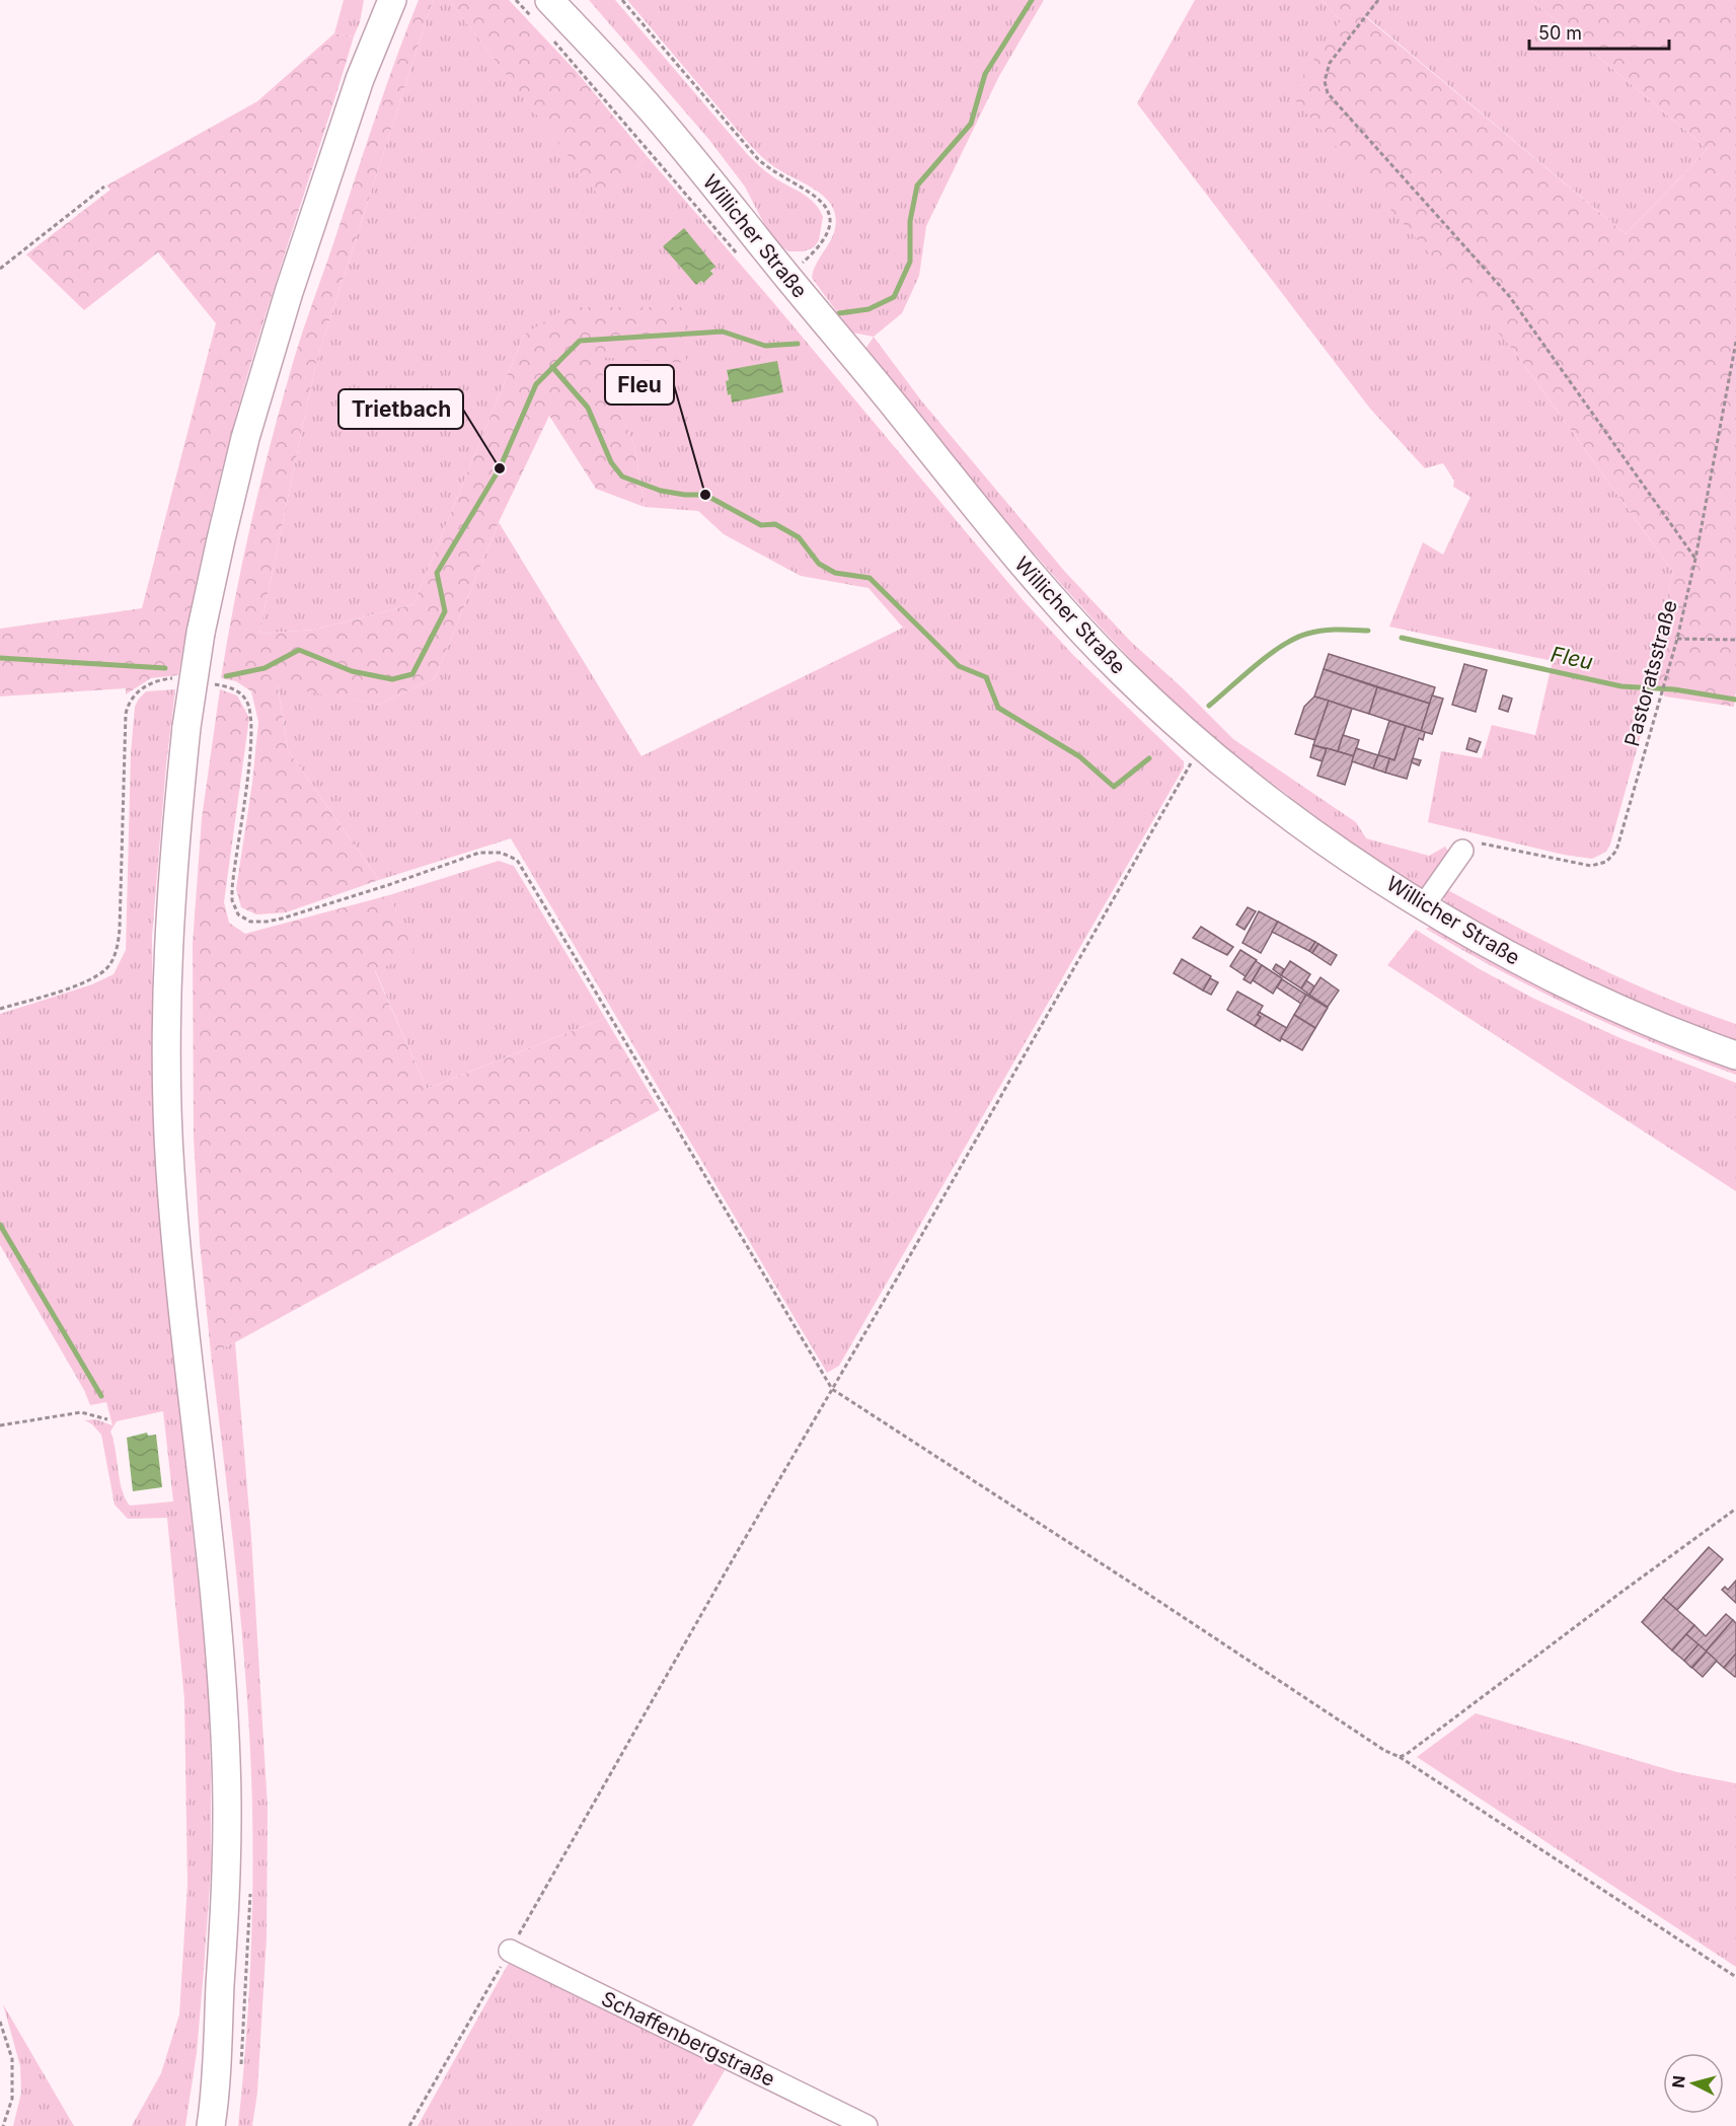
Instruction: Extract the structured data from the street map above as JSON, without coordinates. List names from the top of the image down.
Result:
{
  "streets": {
    "main road": ["Willicher Straße"],
    "street": ["Schaffenbergstraße"],
    "path": ["Pastoratsstraße"]
  },
  "water": ["Fleu"],
  "places": ["Trietbach", "Fleu"],
  "scale_bar": "50 m",
  "north": "left"
}
